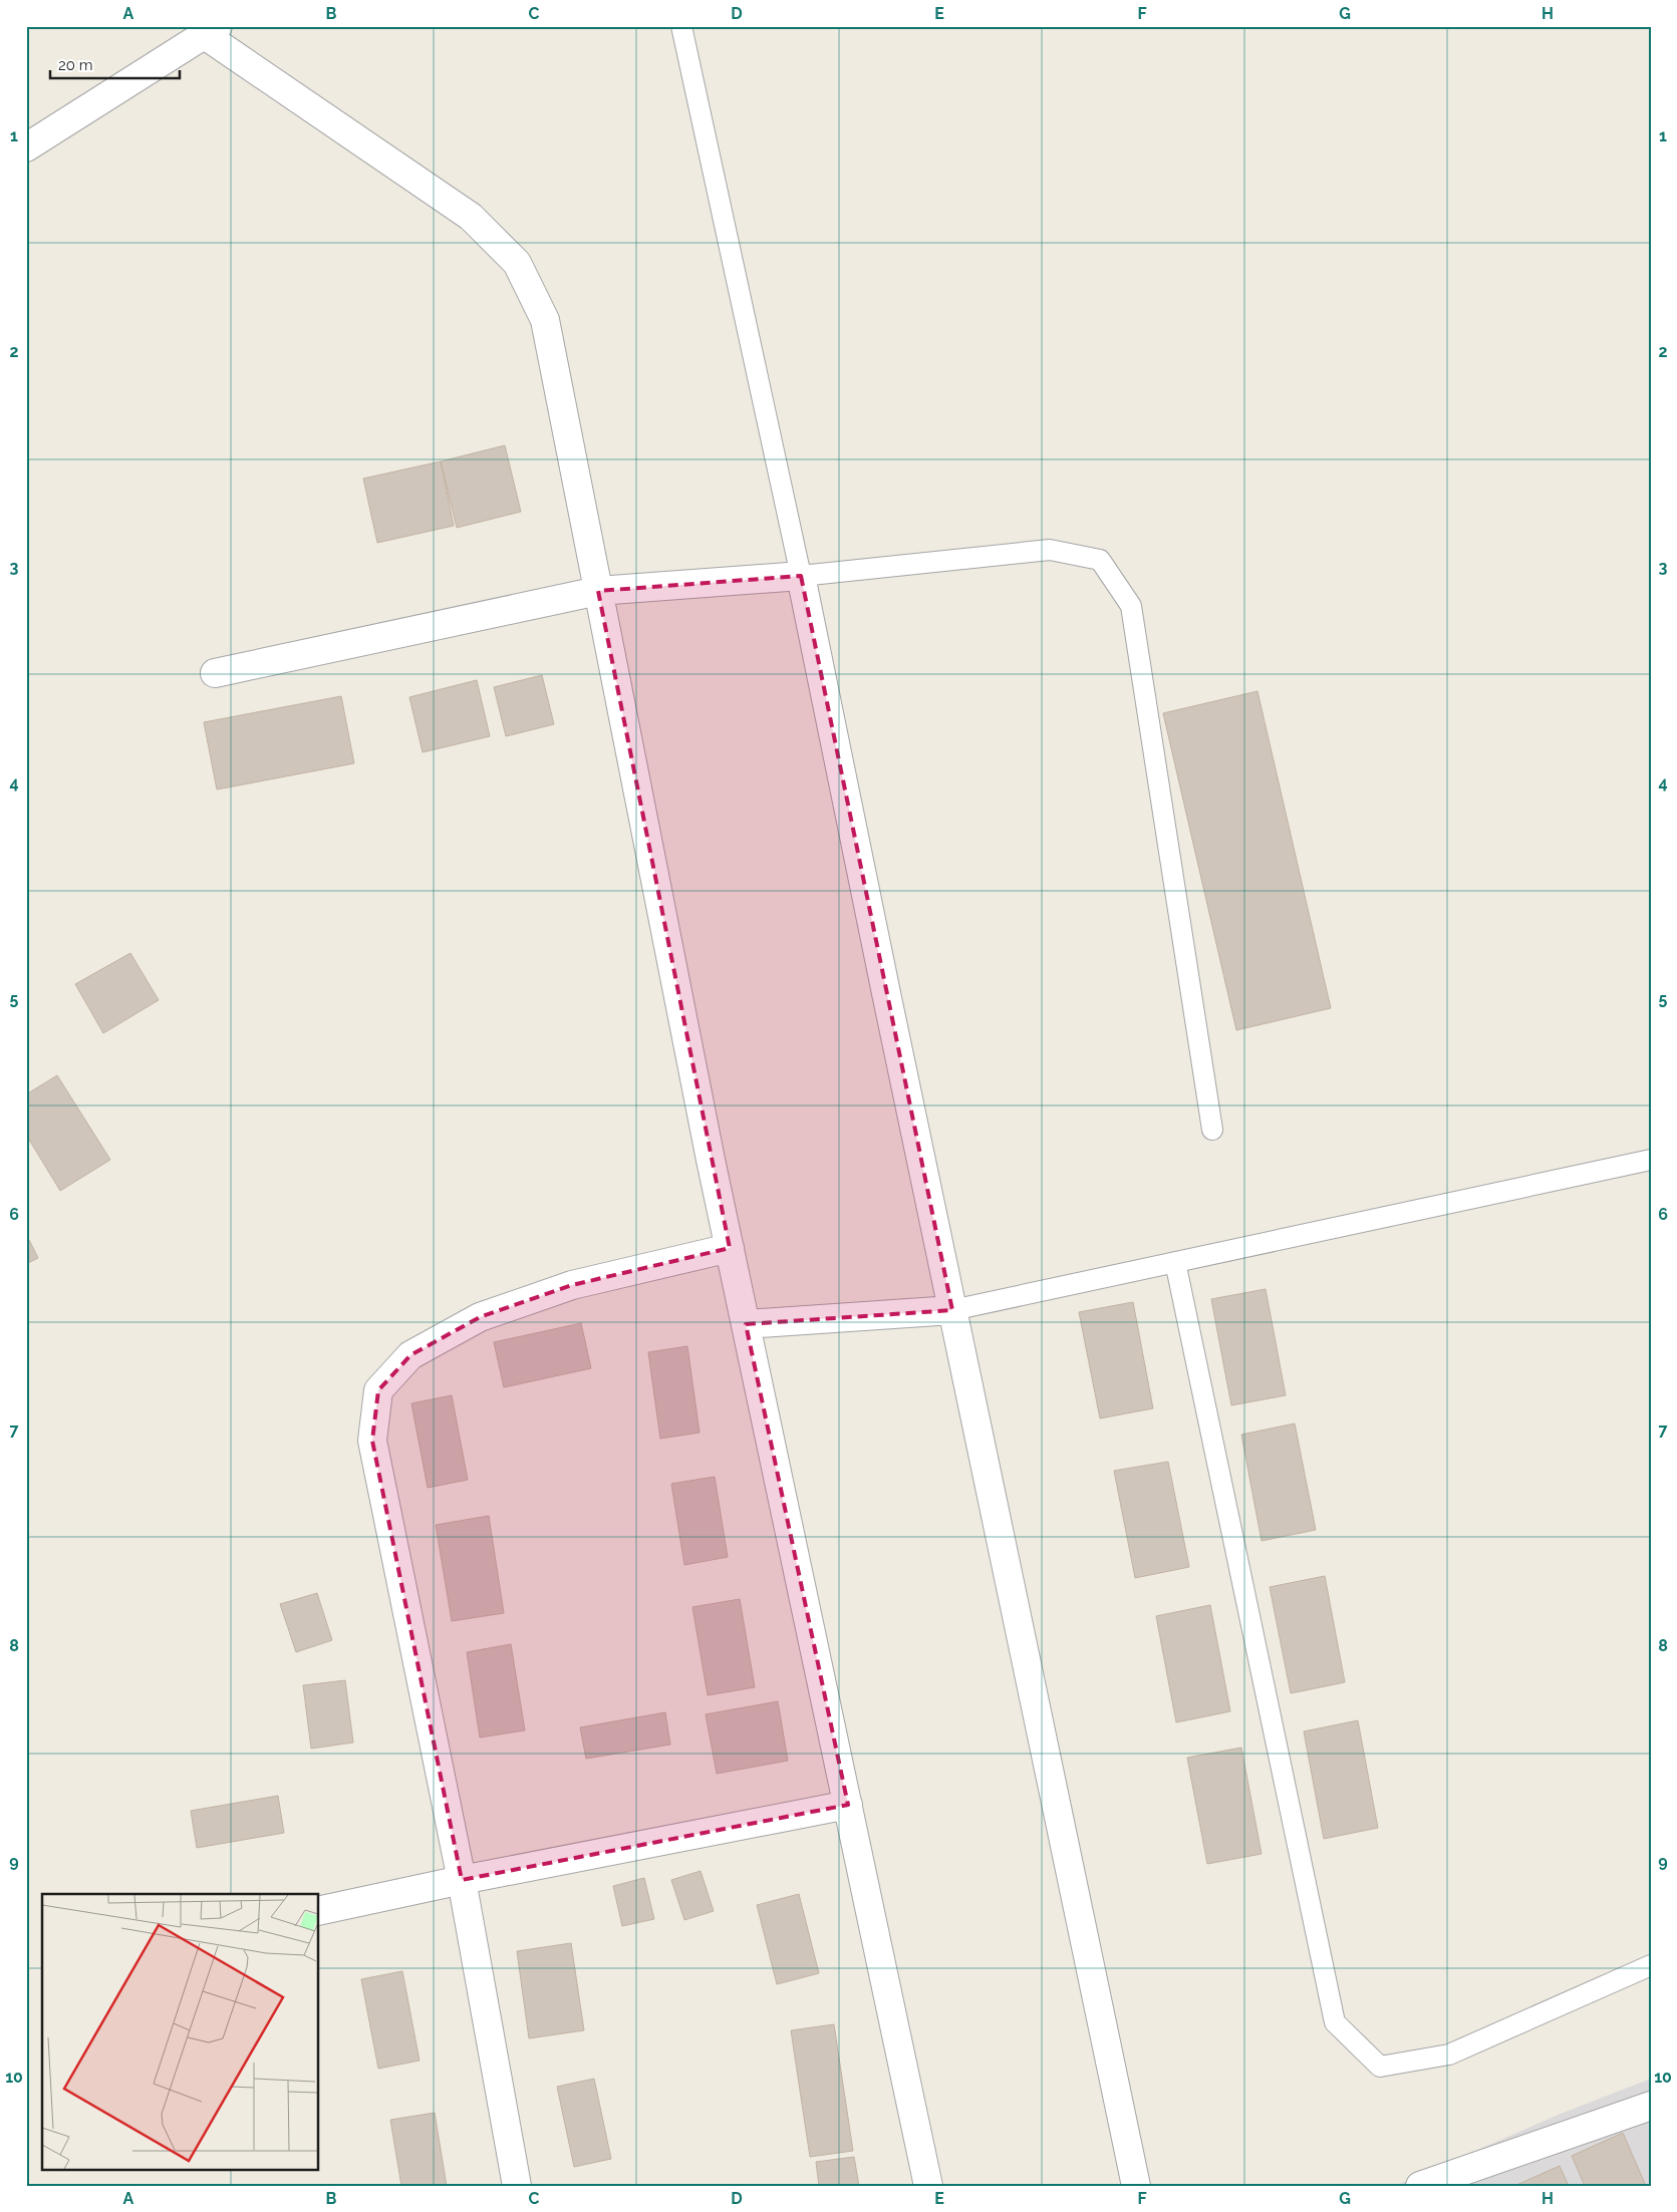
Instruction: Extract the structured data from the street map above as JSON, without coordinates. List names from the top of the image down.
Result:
{
  "scale_bar": "20 m",
  "grid": {
    "columns": [
      "A",
      "B",
      "C",
      "D",
      "E",
      "F",
      "G",
      "H"
    ],
    "rows": [
      "1",
      "2",
      "3",
      "4",
      "5",
      "6",
      "7",
      "8",
      "9",
      "10"
    ]
  }
}
